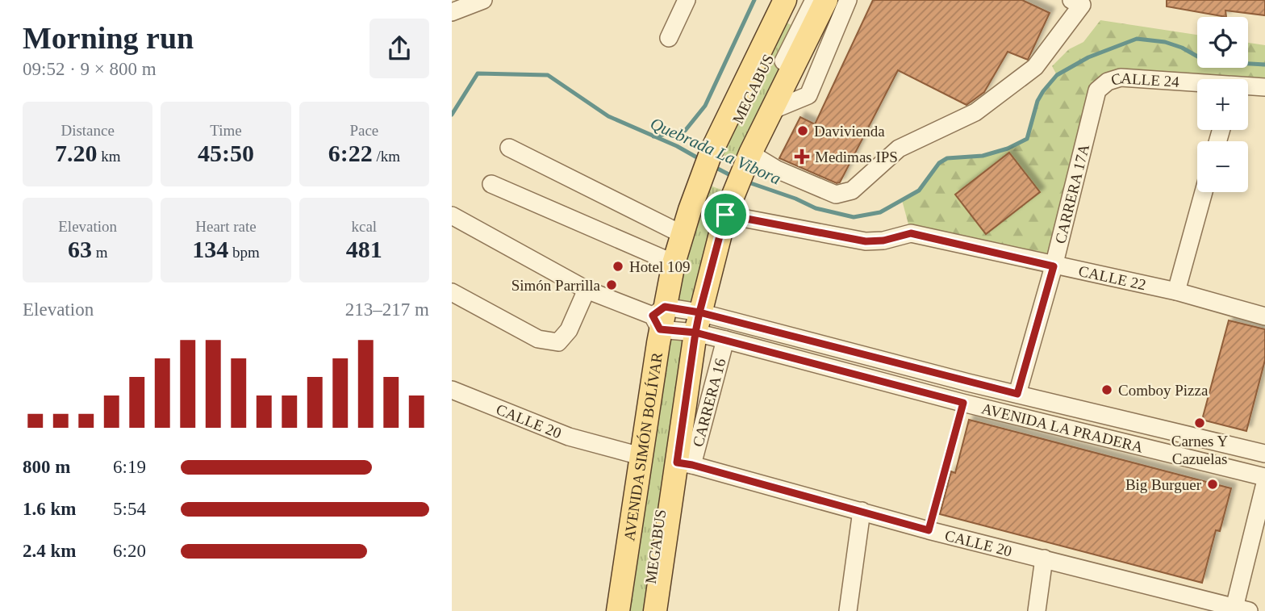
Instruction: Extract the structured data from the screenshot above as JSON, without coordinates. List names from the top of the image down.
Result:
{
  "streets": {
    "main road": ["AVENIDA SIMÓN BOLÍVAR"],
    "street": [
      "CALLE 24",
      "MEGABUS",
      "CARRERA 17A",
      "CALLE 22",
      "CARRERA 16",
      "CALLE 20",
      "AVENIDA LA PRADERA"
    ]
  },
  "crossings": [
    ["CALLE 24", "CARRERA 17A"],
    ["MEGABUS", "AVENIDA LA PRADERA"],
    ["MEGABUS", "AVENIDA SIMÓN BOLÍVAR"],
    ["CARRERA 17A", "CALLE 22"],
    ["CARRERA 17A", "AVENIDA LA PRADERA"],
    ["CALLE 22", "AVENIDA SIMÓN BOLÍVAR"],
    ["CARRERA 16", "CALLE 20"],
    ["CARRERA 16", "AVENIDA LA PRADERA"],
    ["CARRERA 16", "AVENIDA SIMÓN BOLÍVAR"],
    ["CALLE 20", "AVENIDA SIMÓN BOLÍVAR"],
    ["AVENIDA LA PRADERA", "AVENIDA SIMÓN BOLÍVAR"]
  ],
  "water": ["Quebrada La Vibora"],
  "places": {
    "other": [
      "Davivienda",
      "Hotel 109",
      "Simón Parrilla",
      "Comboy Pizza",
      "Carnes Y Cazuelas",
      "Big Burguer"
    ],
    "health": ["Medimas IPS"]
  },
  "page": {
    "heading": ["Morning run", "09:52 · 9 × 800 m"],
    "map_buttons": ["+", "−"],
    "stats": [
      ["Distance", "7.20 km"],
      ["Time", "45:50"],
      ["Pace", "6:22 /km"],
      ["Elevation", "63 m"],
      ["Heart rate", "134 bpm"],
      ["kcal", "481"]
    ],
    "chart": ["Elevation", "213–217 m"],
    "list": [
      {
        "name": "800 m",
        "note": "6:19"
      },
      {
        "name": "1.6 km",
        "note": "5:54"
      },
      {
        "name": "2.4 km",
        "note": "6:20"
      }
    ]
  }
}
